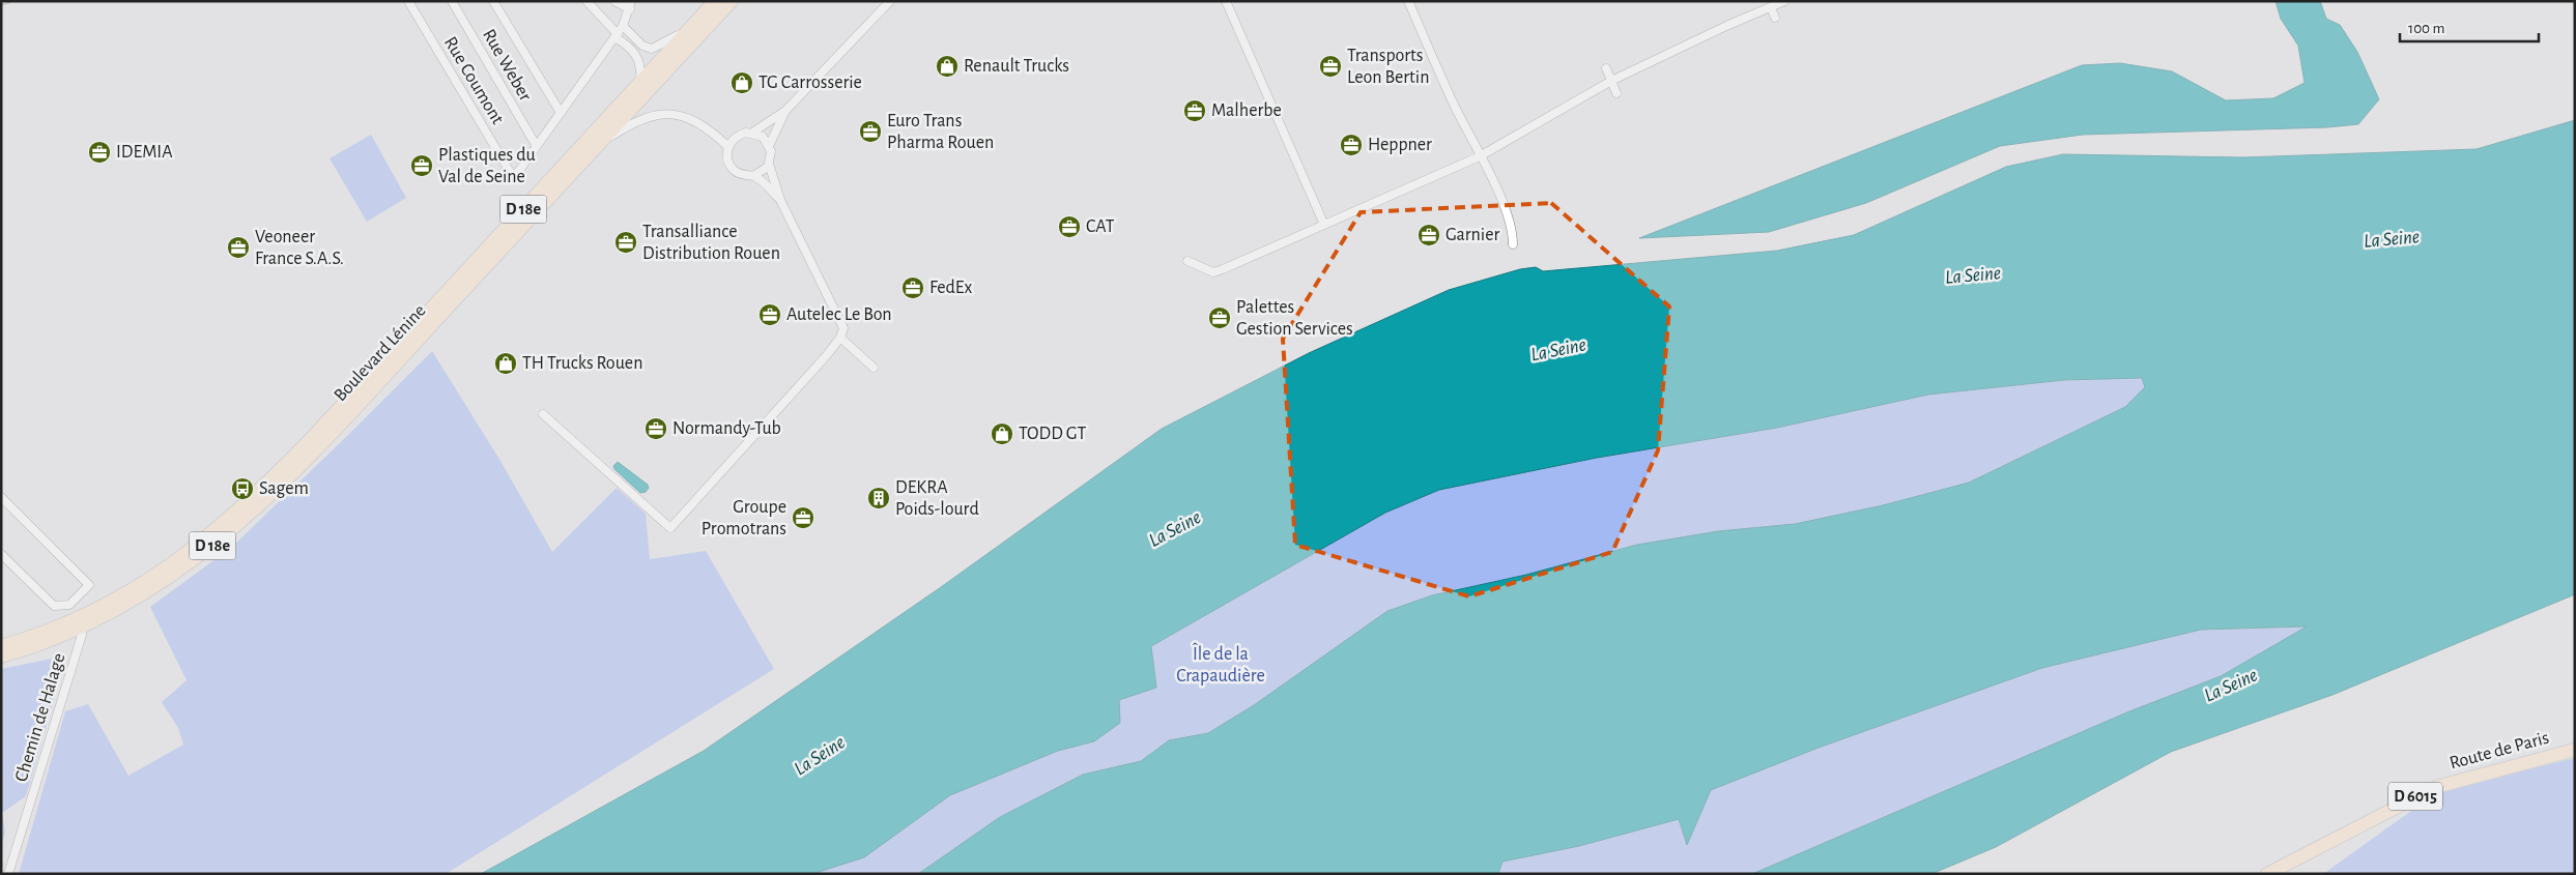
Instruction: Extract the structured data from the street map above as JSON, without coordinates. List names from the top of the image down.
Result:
{
  "streets": {
    "main road": [
      "D 18e",
      "Boulevard Lénine",
      "Route de Paris",
      "D 6015"
    ],
    "street": ["Rue Weber", "Rue Coumont", "Chemin de Halage"]
  },
  "crossings": [
    ["Rue Weber", "Rue Coumont"],
    ["Boulevard Lénine", "Chemin de Halage"]
  ],
  "water": ["La Seine"],
  "parks": ["Île de la Crapaudière"],
  "places": {
    "shop": [
      "Renault Trucks",
      "TG Carrosserie",
      "TH Trucks Rouen",
      "TODD GT"
    ],
    "office": [
      "Transports Leon Bertin",
      "Malherbe",
      "Euro Trans Pharma Rouen",
      "Heppner",
      "IDEMIA",
      "Plastiques du Val de Seine",
      "CAT",
      "Garnier",
      "Transalliance Distribution Rouen",
      "Veoneer France S.A.S.",
      "FedEx",
      "Autelec Le Bon",
      "Palettes Gestion Services",
      "Normandy-Tub",
      "Groupe Promotrans"
    ],
    "bus stop": ["Sagem"],
    "building": ["DEKRA Poids-lourd"]
  },
  "scale_bar": "100 m"
}
